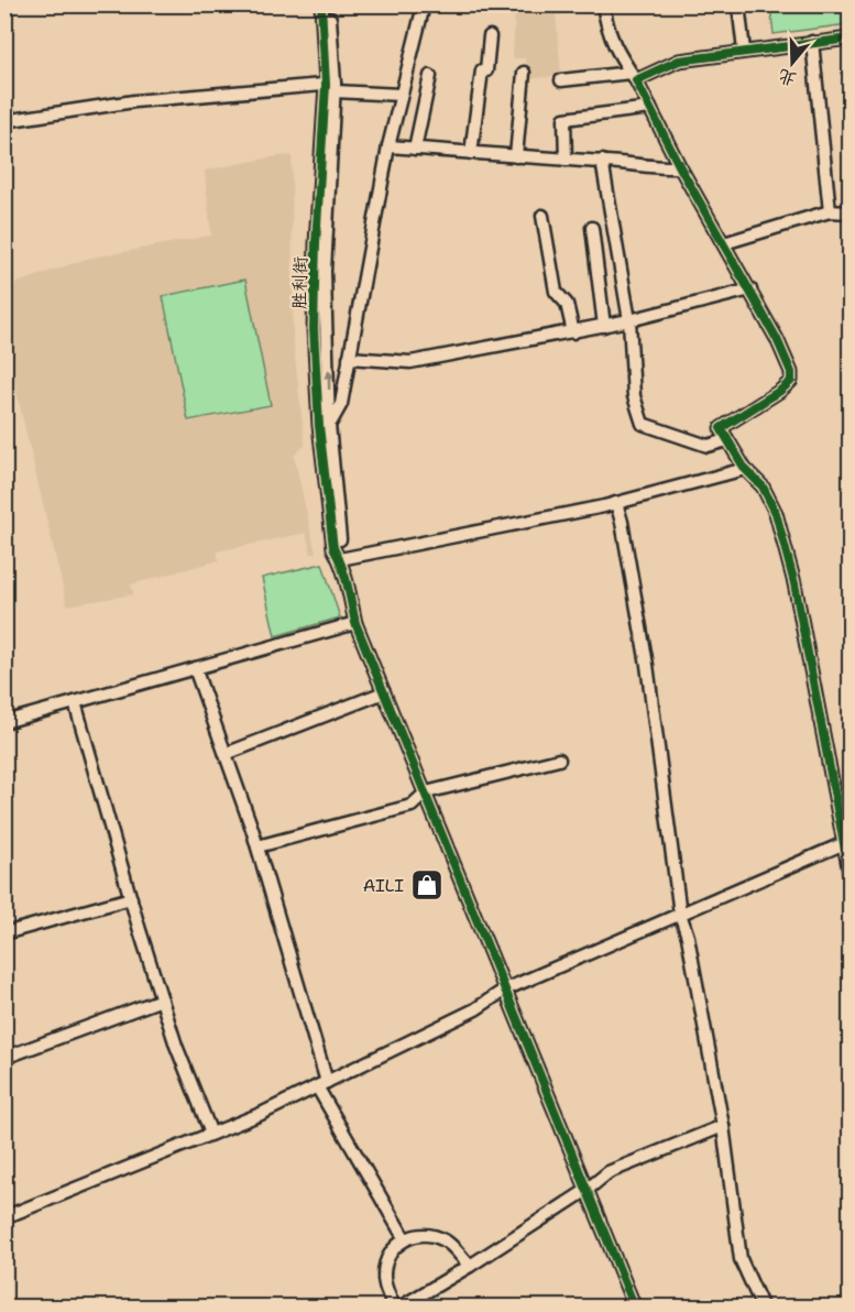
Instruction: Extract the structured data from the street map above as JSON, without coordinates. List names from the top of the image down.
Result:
{
  "streets": {
    "street": ["胜利街"]
  },
  "places": {
    "shop": ["AILI"]
  },
  "north": "bottom"
}
